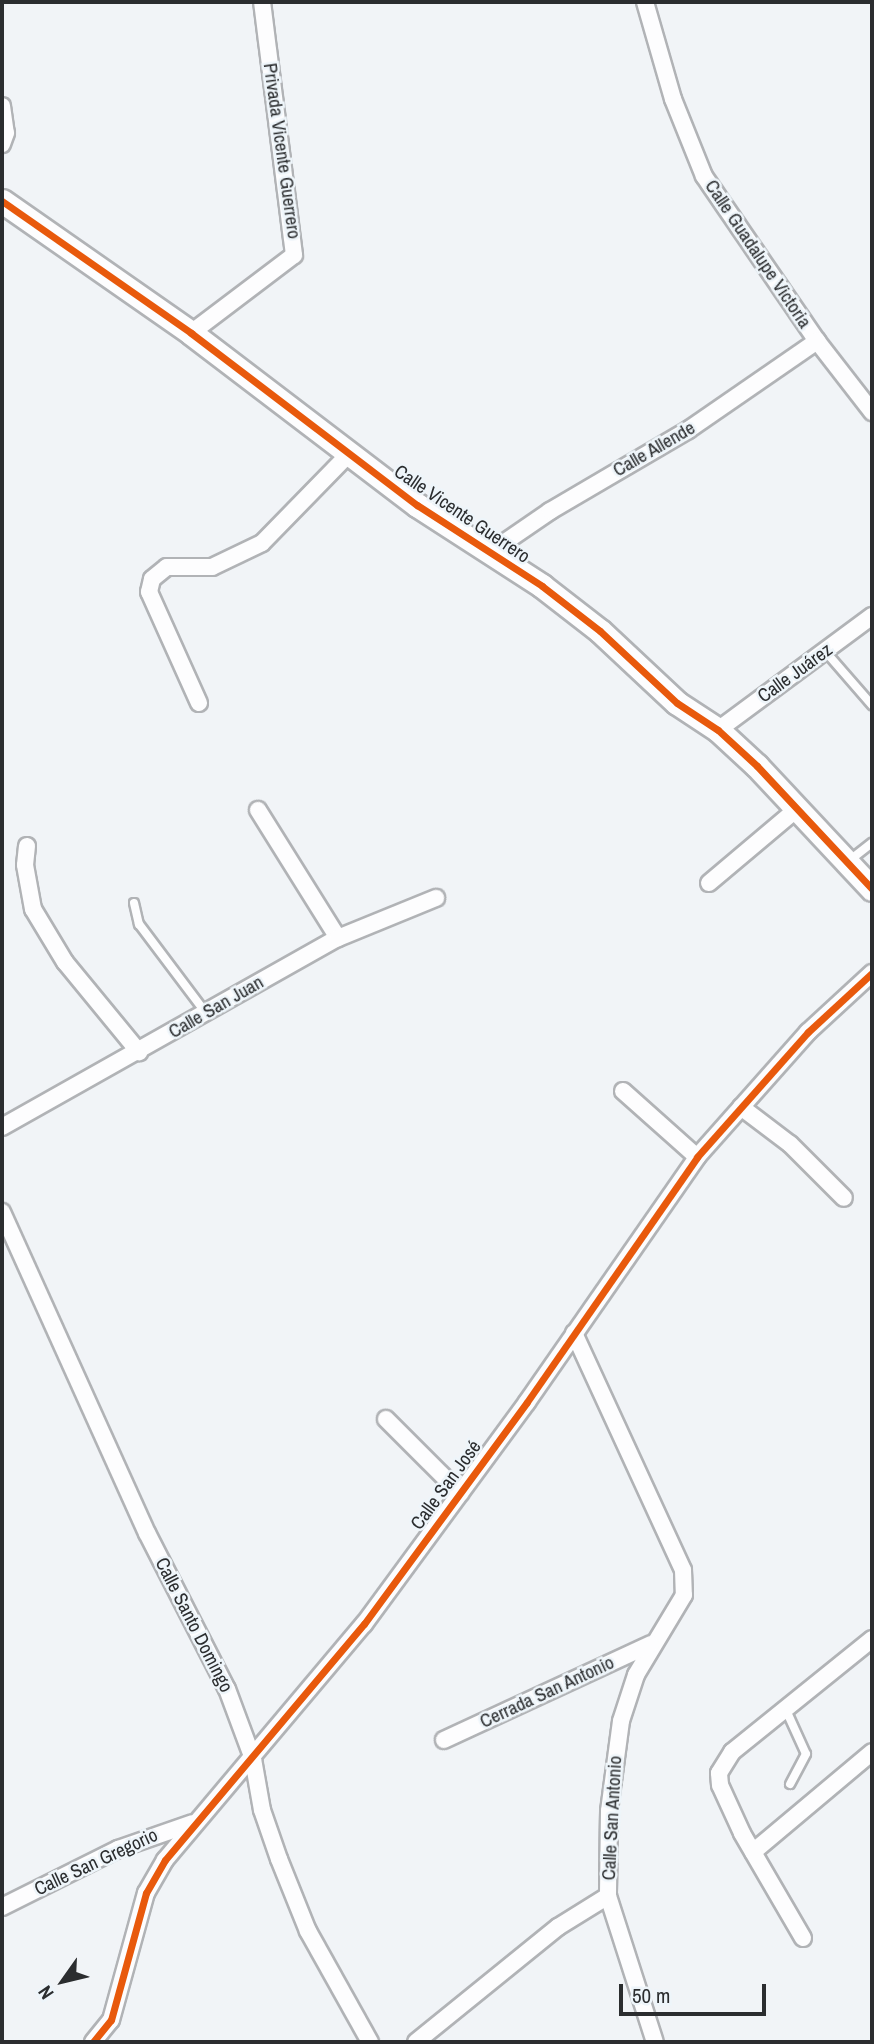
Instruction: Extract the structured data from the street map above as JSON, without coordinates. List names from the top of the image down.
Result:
{
  "streets": {
    "street": [
      "Privada Vicente Guerrero",
      "Calle Guadalupe Victoria",
      "Calle Allende",
      "Calle Vicente Guerrero",
      "Calle Juárez",
      "Calle San Juan",
      "Calle San José",
      "Calle Santo Domingo",
      "Cerrada San Antonio",
      "Calle San Antonio",
      "Calle San Gregorio"
    ]
  },
  "crossings": [
    ["Privada Vicente Guerrero", "Calle Vicente Guerrero"],
    ["Calle Guadalupe Victoria", "Calle Allende"],
    ["Calle Allende", "Calle Vicente Guerrero"],
    ["Calle Vicente Guerrero", "Calle Juárez"],
    ["Calle San José", "Calle Santo Domingo"],
    ["Calle San José", "Calle San Antonio"],
    ["Calle San José", "Calle San Gregorio"],
    ["Cerrada San Antonio", "Calle San Antonio"]
  ],
  "scale_bar": "50 m",
  "north": "bottom left"
}
